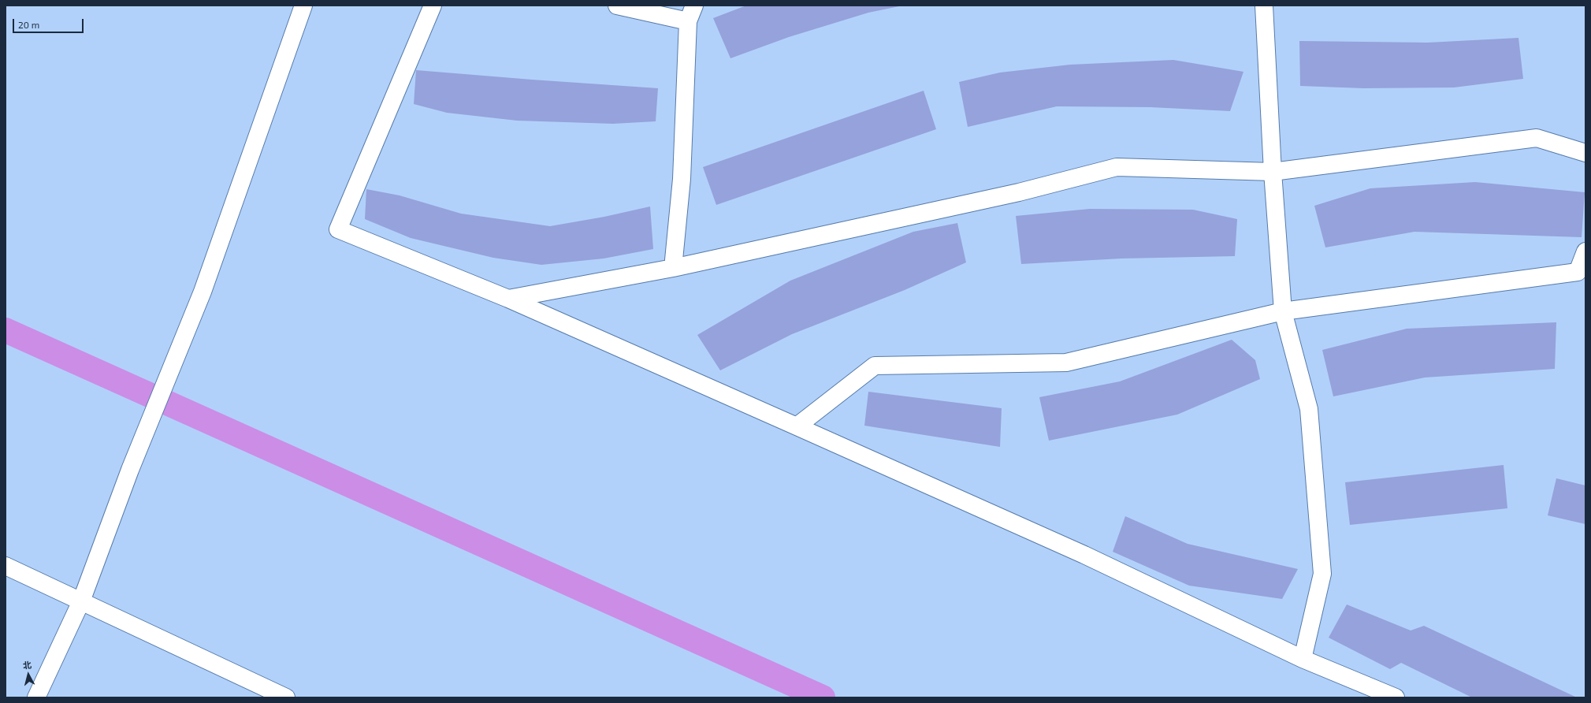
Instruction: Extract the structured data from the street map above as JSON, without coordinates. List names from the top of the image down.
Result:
{
  "scale_bar": "20 m",
  "north": "top"
}
